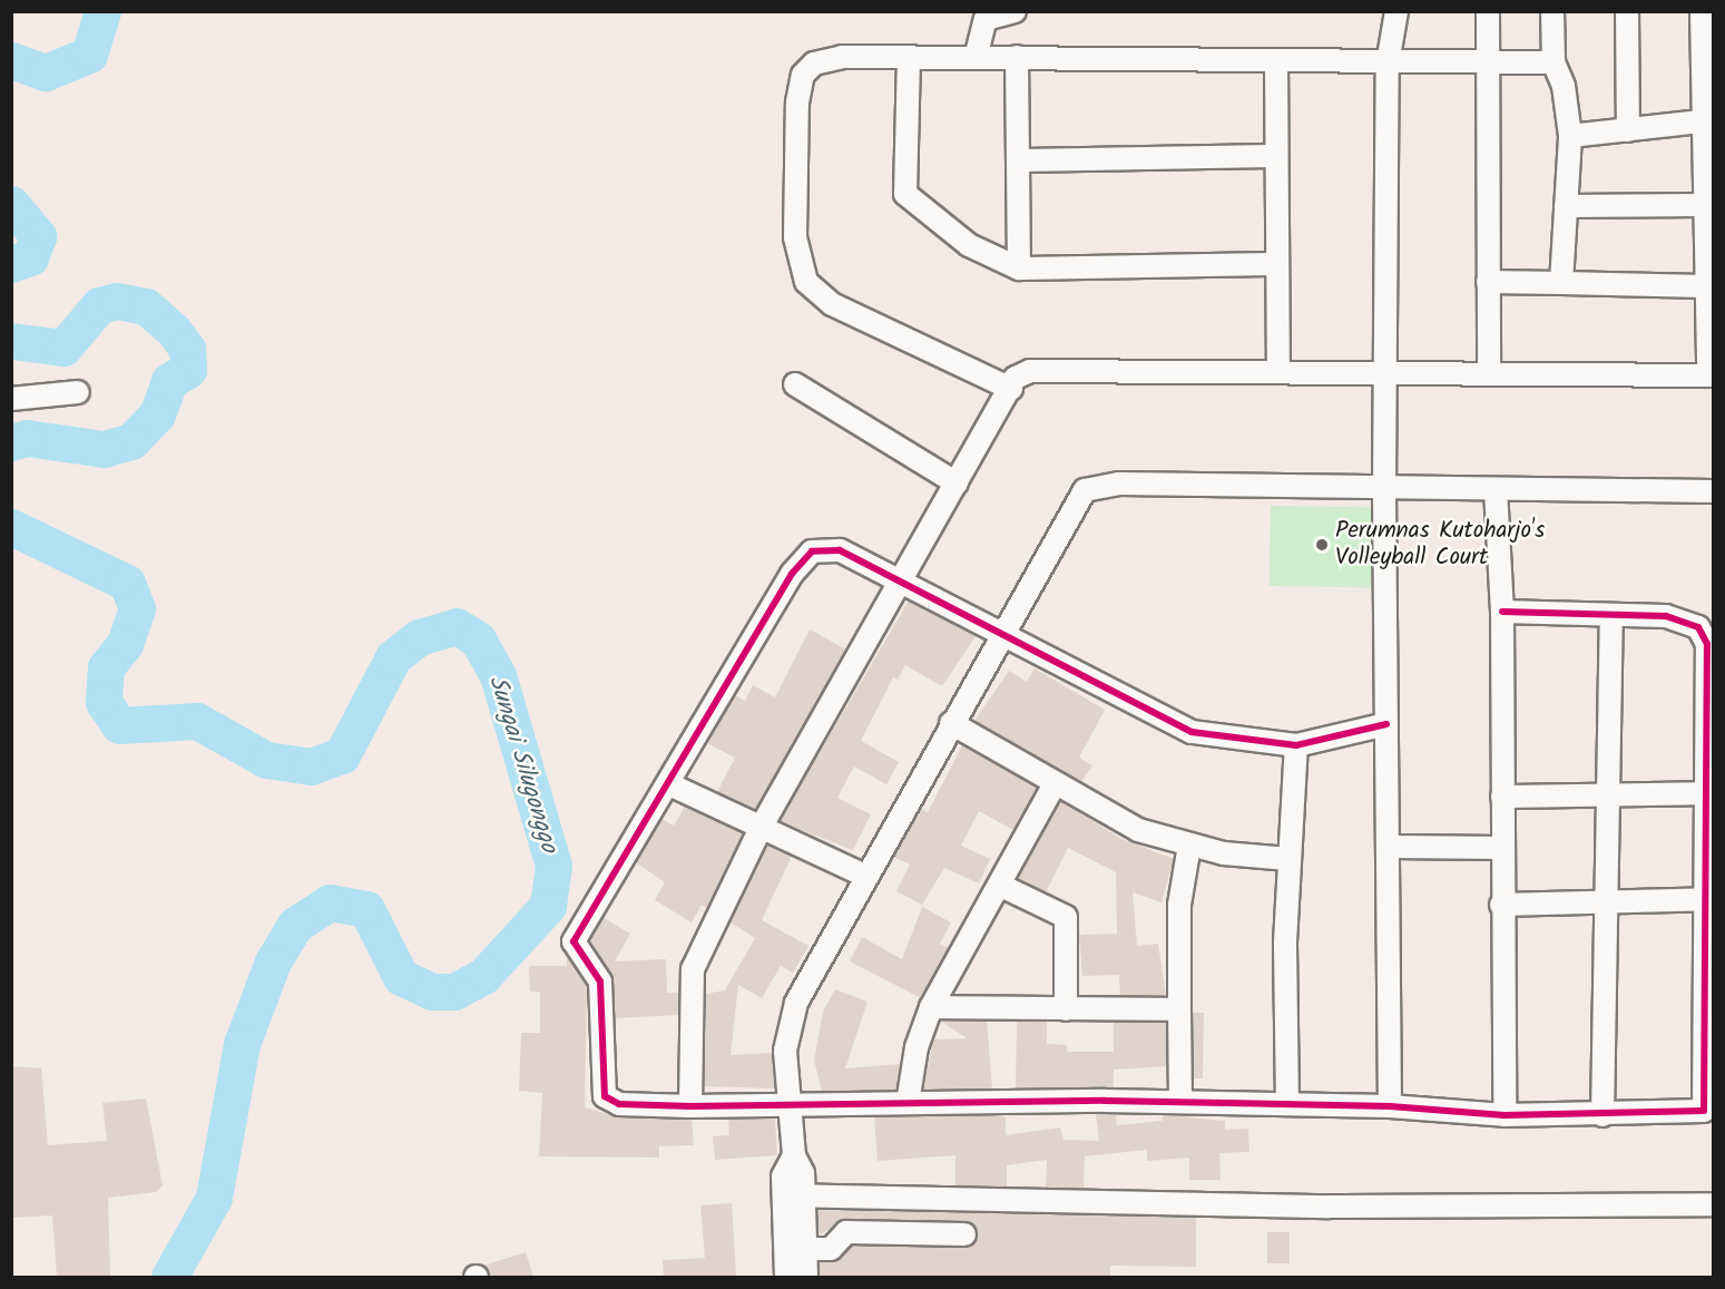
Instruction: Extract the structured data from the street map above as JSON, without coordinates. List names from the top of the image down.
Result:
{
  "water": ["Sungai Silugonggo"],
  "places": ["Perumnas Kutoharjo's Volleyball Court"]
}
